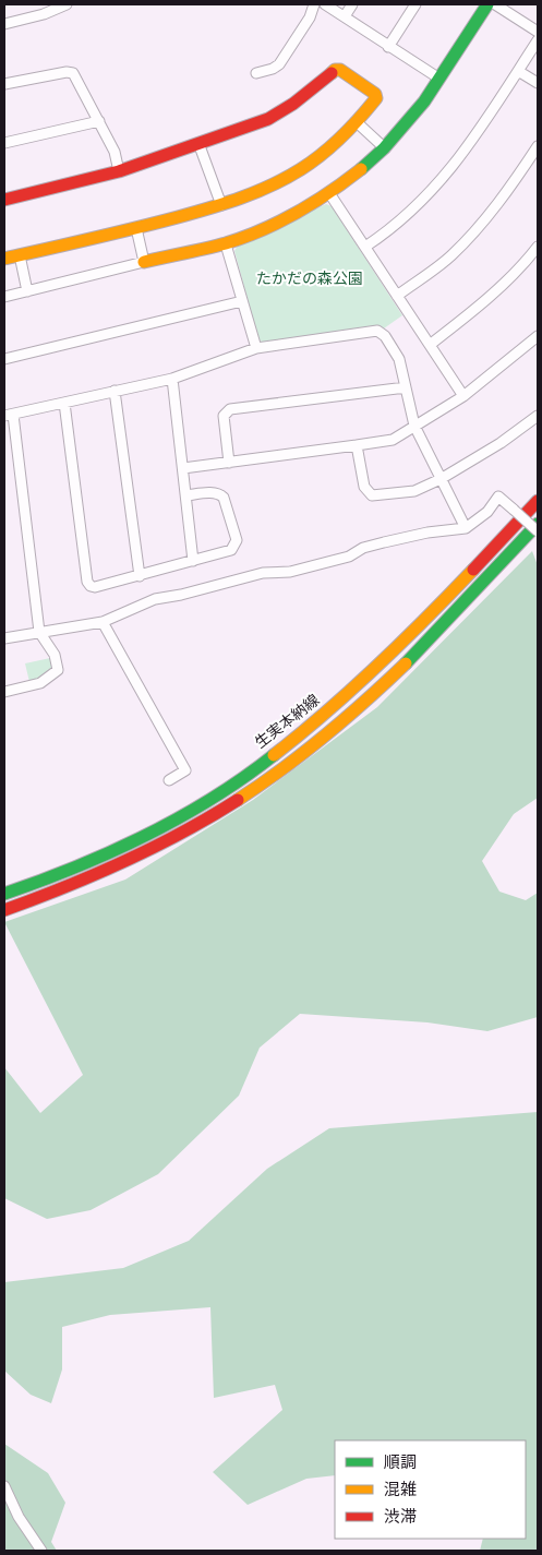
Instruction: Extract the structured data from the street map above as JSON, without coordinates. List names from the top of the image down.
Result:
{
  "streets": {
    "main road": ["生実本納線"]
  },
  "parks": ["たかだの森公園"],
  "legend": ["順調", "混雑", "渋滞"]
}
